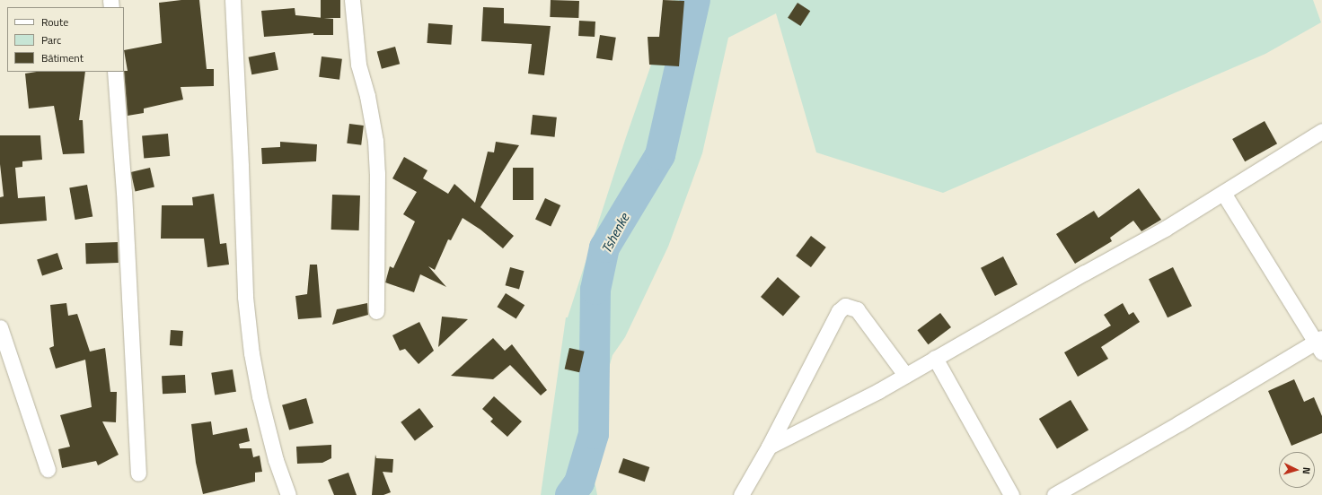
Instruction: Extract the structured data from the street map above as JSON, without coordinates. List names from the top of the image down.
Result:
{
  "water": ["Tshenke"],
  "legend": ["Route", "Parc", "Bâtiment"],
  "north": "right"
}
